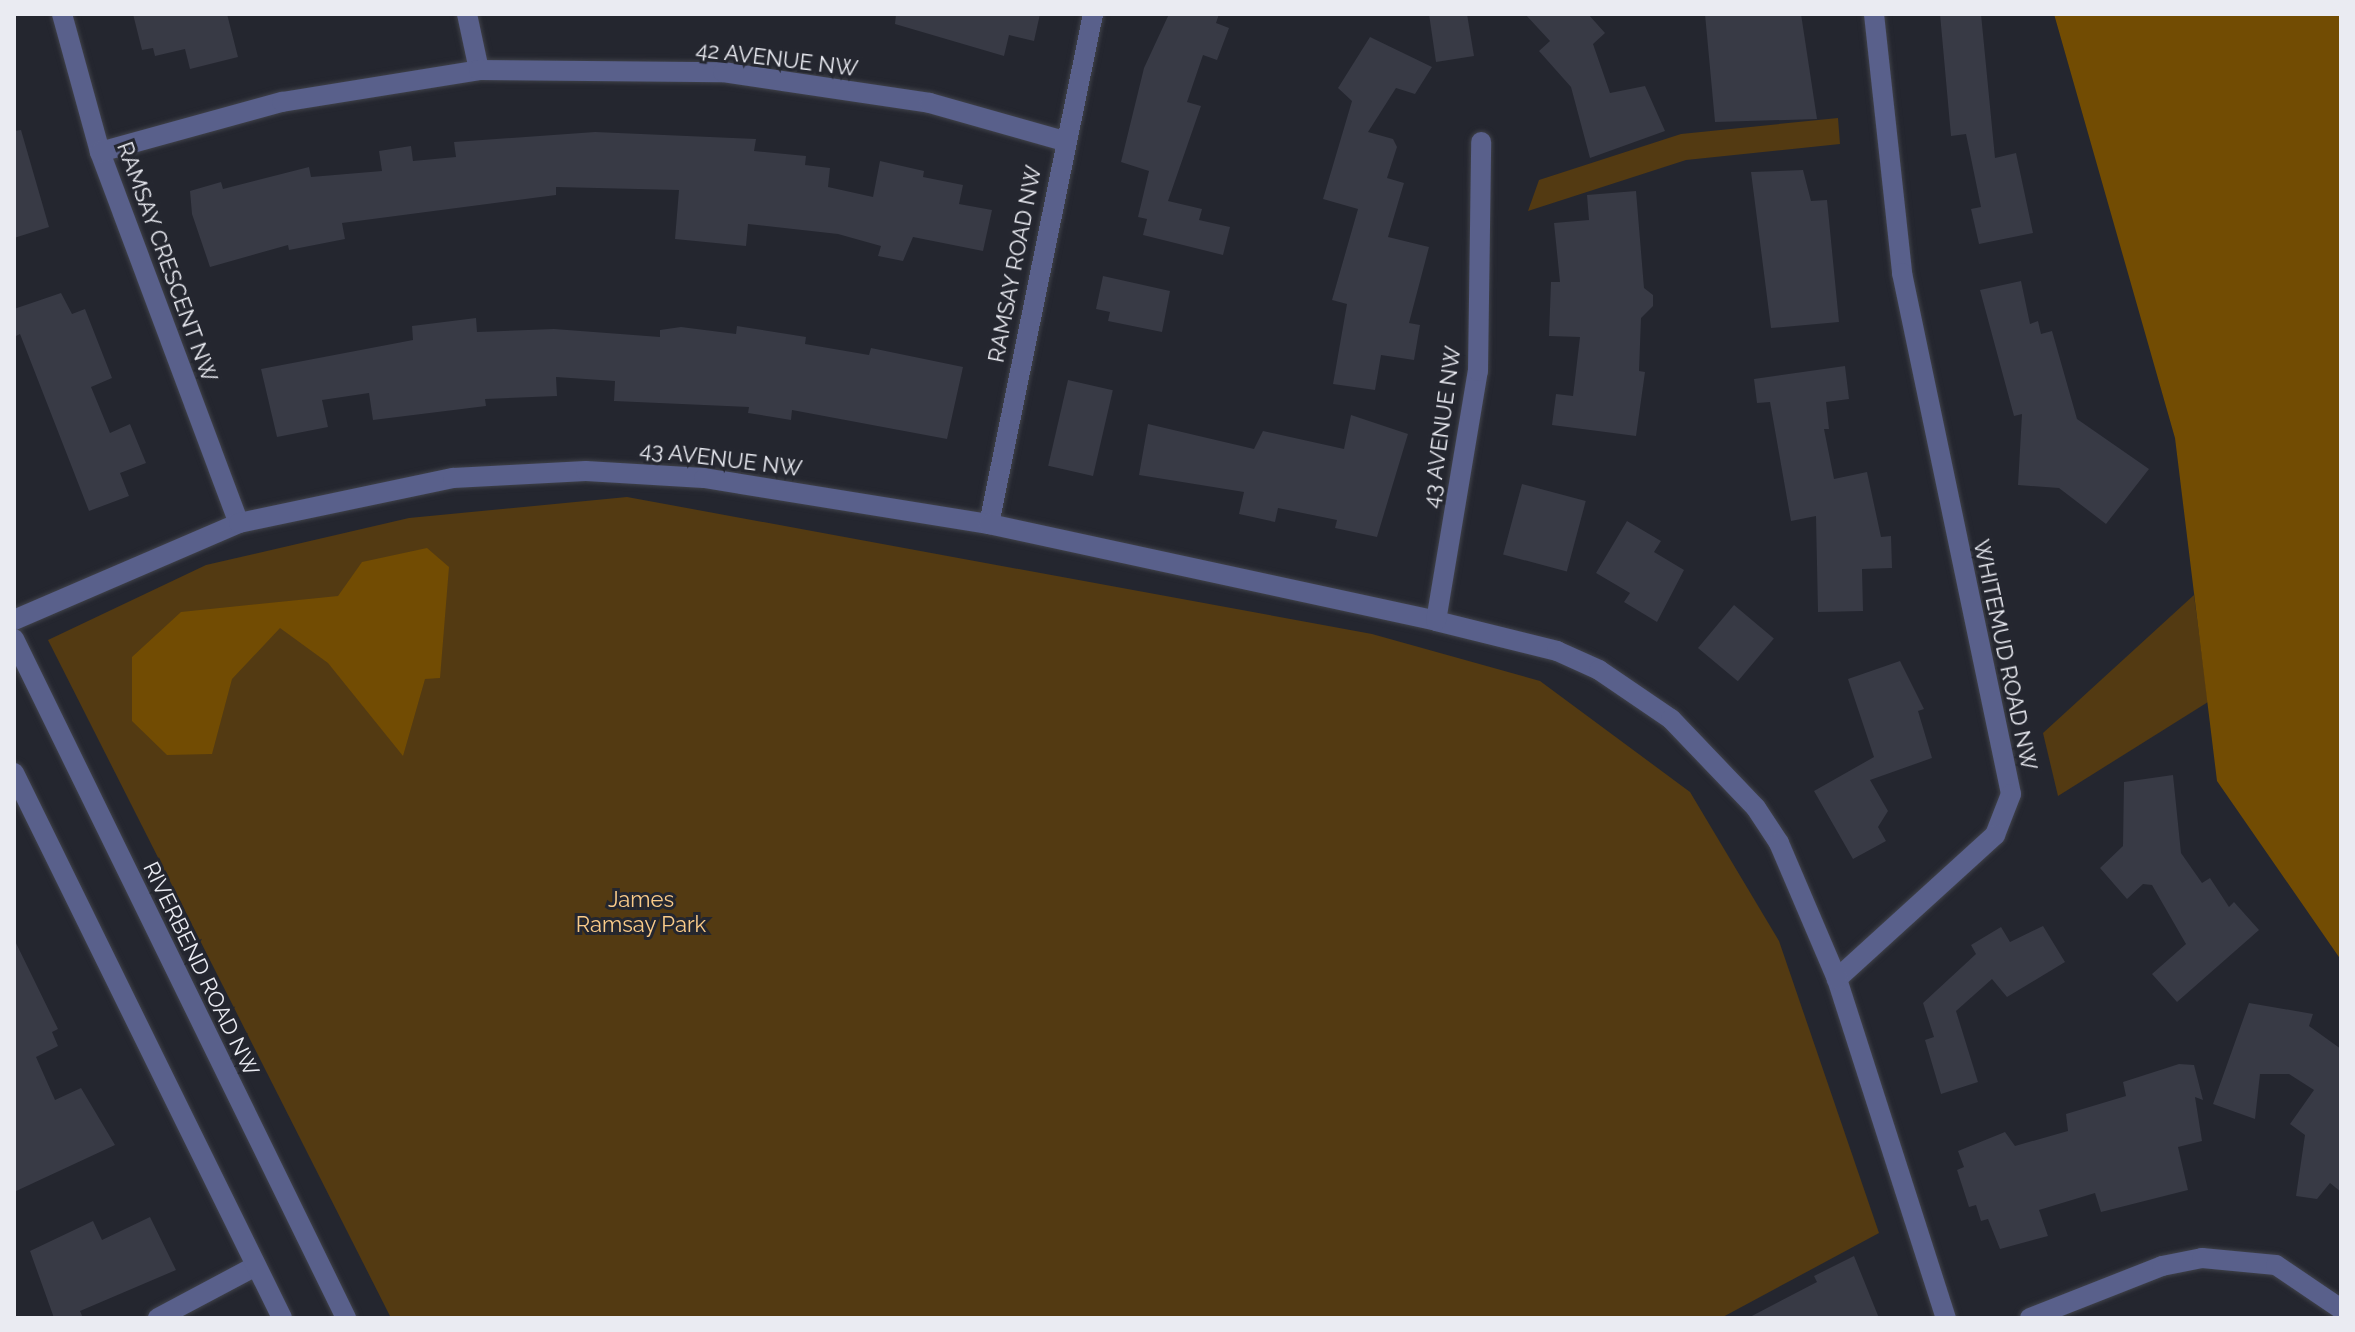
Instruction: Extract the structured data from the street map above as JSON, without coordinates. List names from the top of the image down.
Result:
{
  "streets": {
    "street": [
      "42 AVENUE NW",
      "RAMSAY CRESCENT NW",
      "RAMSAY ROAD NW",
      "43 AVENUE NW",
      "WHITEMUD ROAD NW",
      "RIVERBEND ROAD NW"
    ]
  },
  "crossings": [
    ["42 AVENUE NW", "RAMSAY CRESCENT NW"],
    ["42 AVENUE NW", "RAMSAY ROAD NW"],
    ["RAMSAY CRESCENT NW", "43 AVENUE NW"],
    ["RAMSAY ROAD NW", "43 AVENUE NW"],
    ["43 AVENUE NW", "WHITEMUD ROAD NW"]
  ],
  "parks": ["James Ramsay Park"]
}
